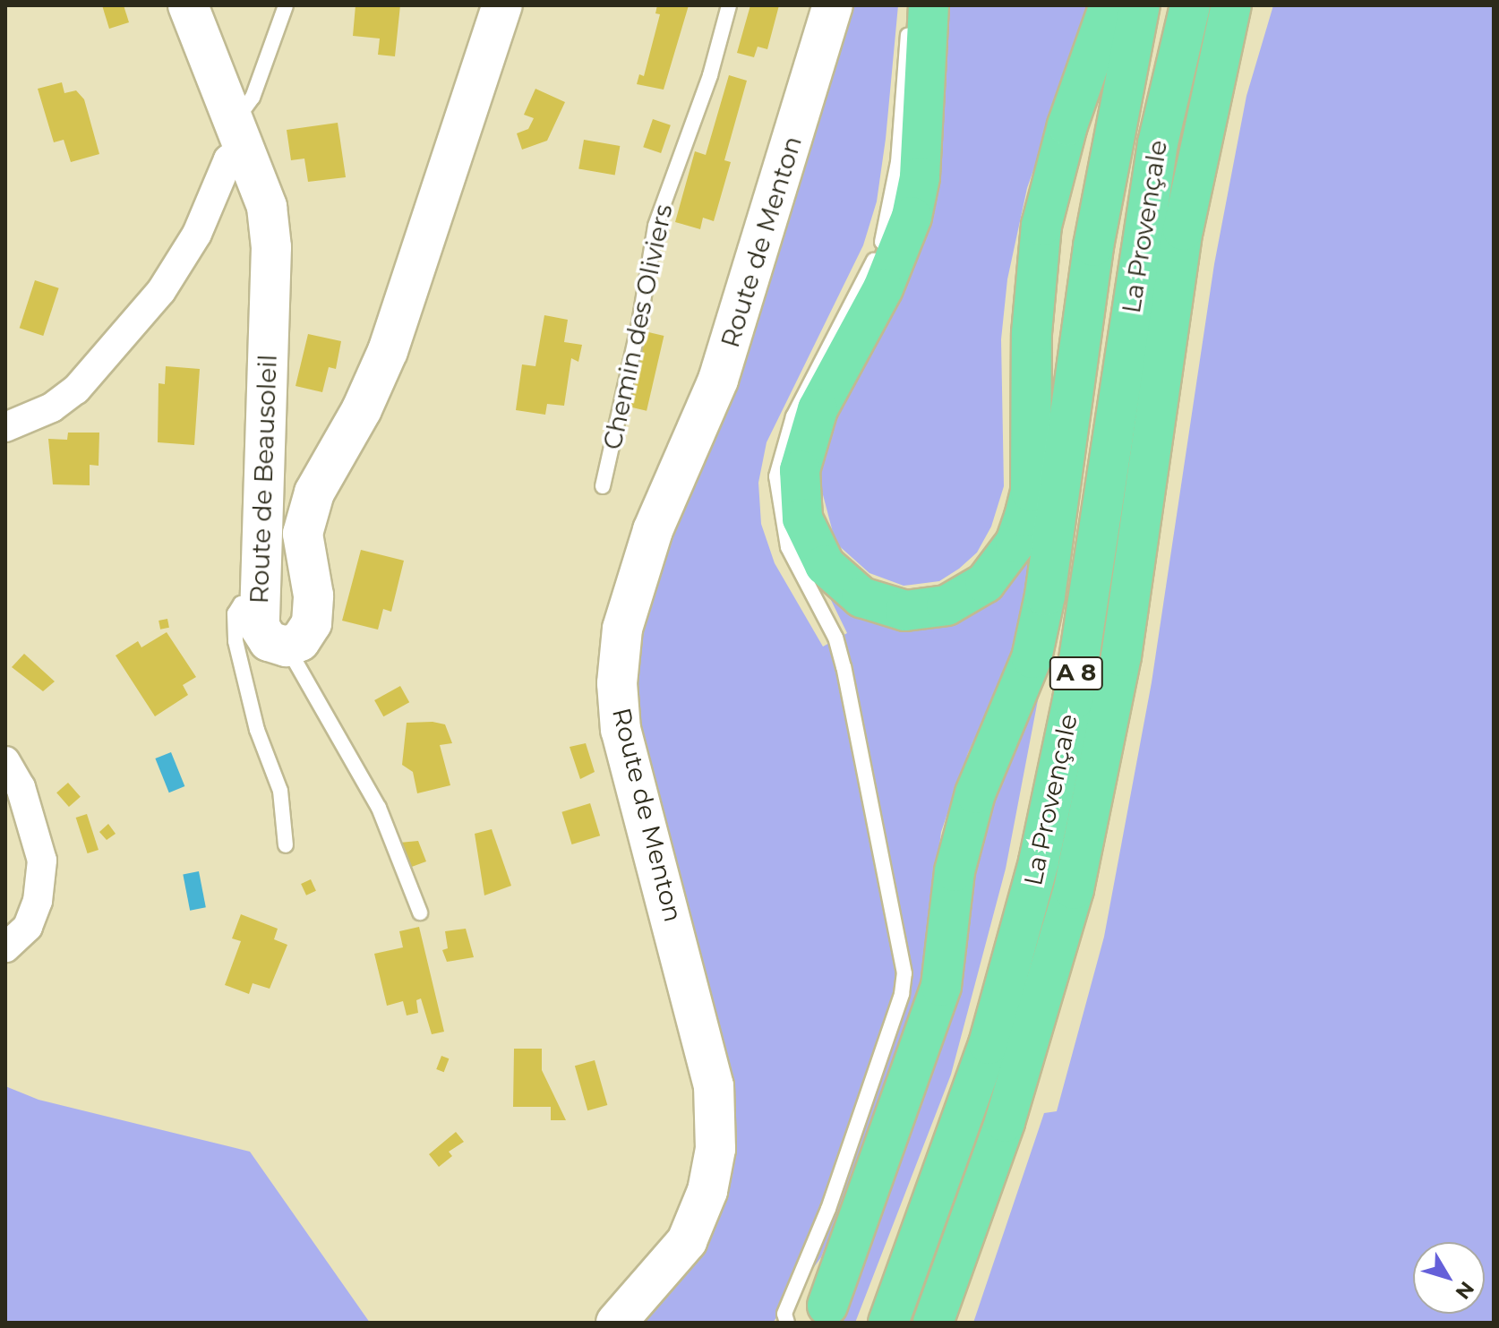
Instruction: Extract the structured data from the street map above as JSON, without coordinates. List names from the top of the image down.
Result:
{
  "streets": {
    "highway": ["La Provençale", "A 8"],
    "main road": ["Route de Menton", "Route de Beausoleil"],
    "lane": ["Chemin des Oliviers"]
  },
  "north": "bottom right"
}
